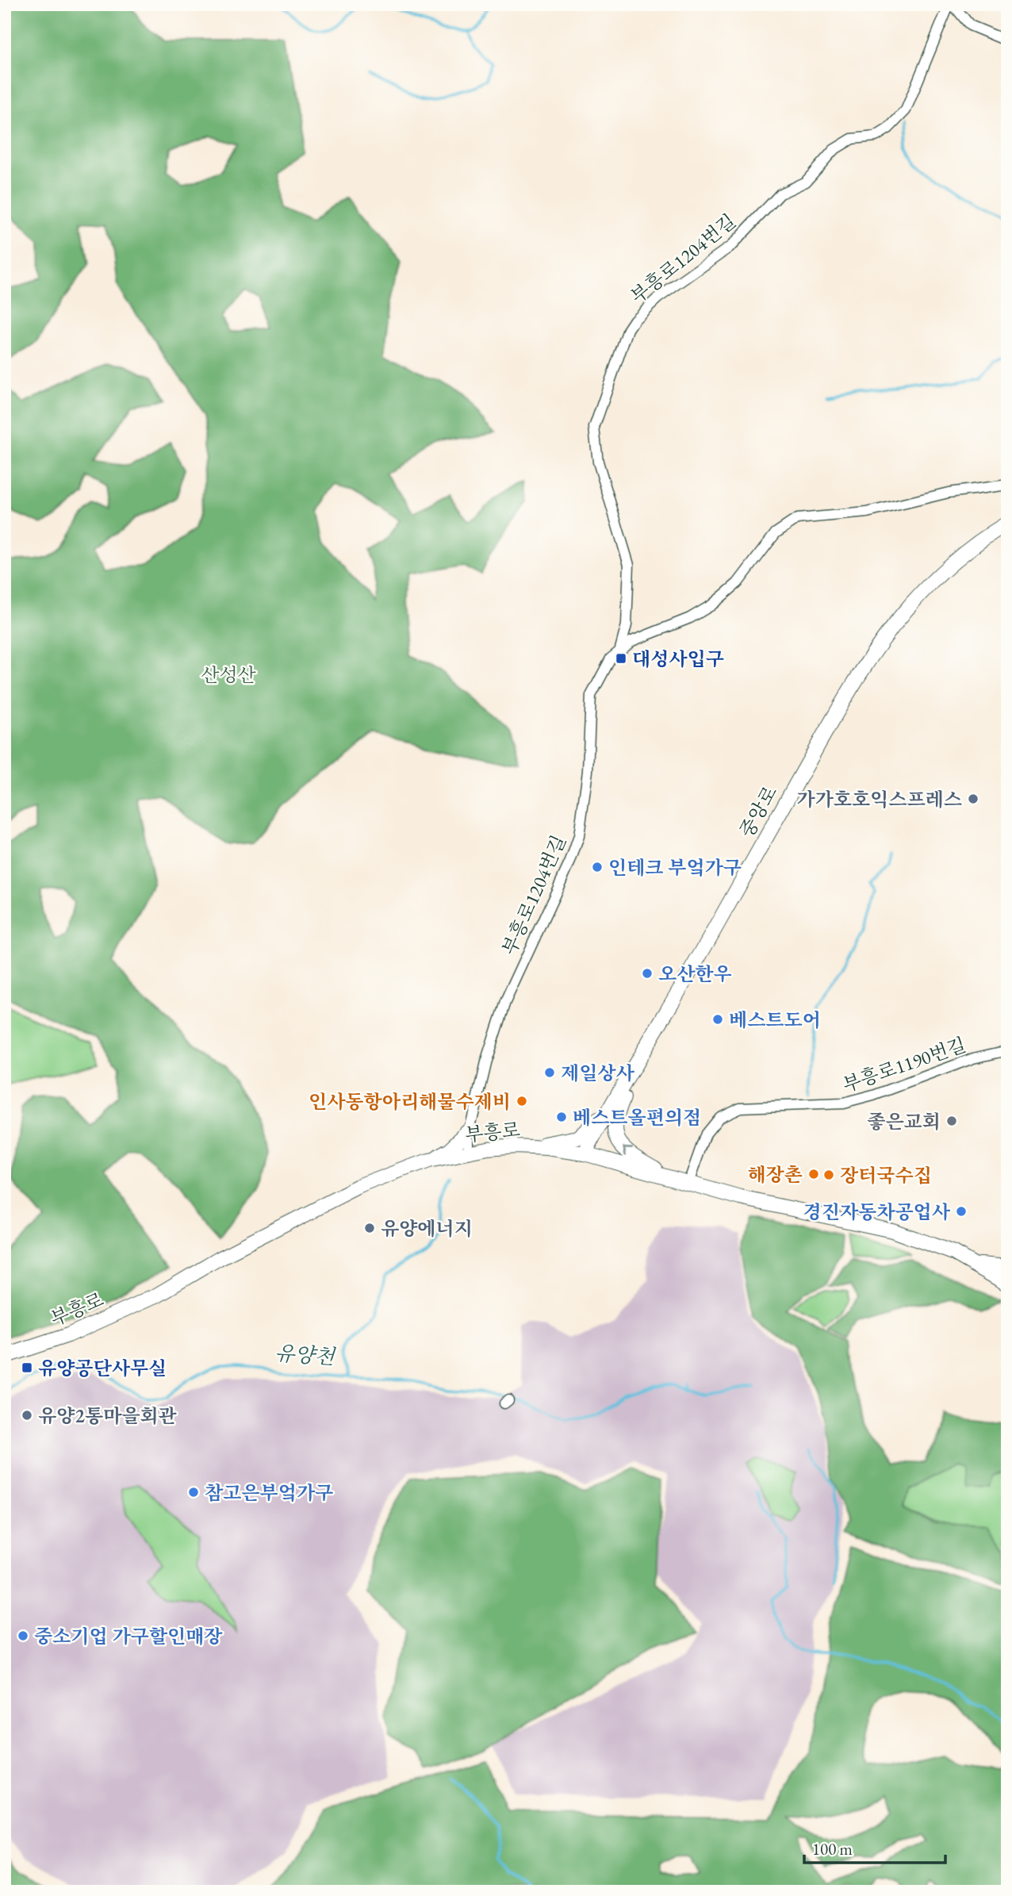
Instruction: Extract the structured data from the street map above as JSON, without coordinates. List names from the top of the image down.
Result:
{
  "streets": {
    "main road": ["중앙로", "부흥로"],
    "street": ["부흥로1204번길", "부흥로1190번길"]
  },
  "crossings": [
    ["부흥로1204번길", "부흥로"],
    ["중앙로", "부흥로"],
    ["부흥로1190번길", "부흥로"]
  ],
  "water": ["유양천"],
  "parks": ["산성산"],
  "places": {
    "transit": ["대성사입구", "유양공단사무실"],
    "other": [
      "가가호호익스프레스",
      "인테크 부엌가구",
      "오산한우",
      "베스트도어",
      "제일상사",
      "인사동항아리해물수제비",
      "베스트올편의점",
      "좋은교회",
      "해장촌",
      "장터국수집",
      "경진자동차공업사",
      "유양에너지",
      "유양2통마을회관",
      "참고은부엌가구",
      "중소기업 가구할인매장"
    ]
  },
  "scale_bar": "100 m"
}
